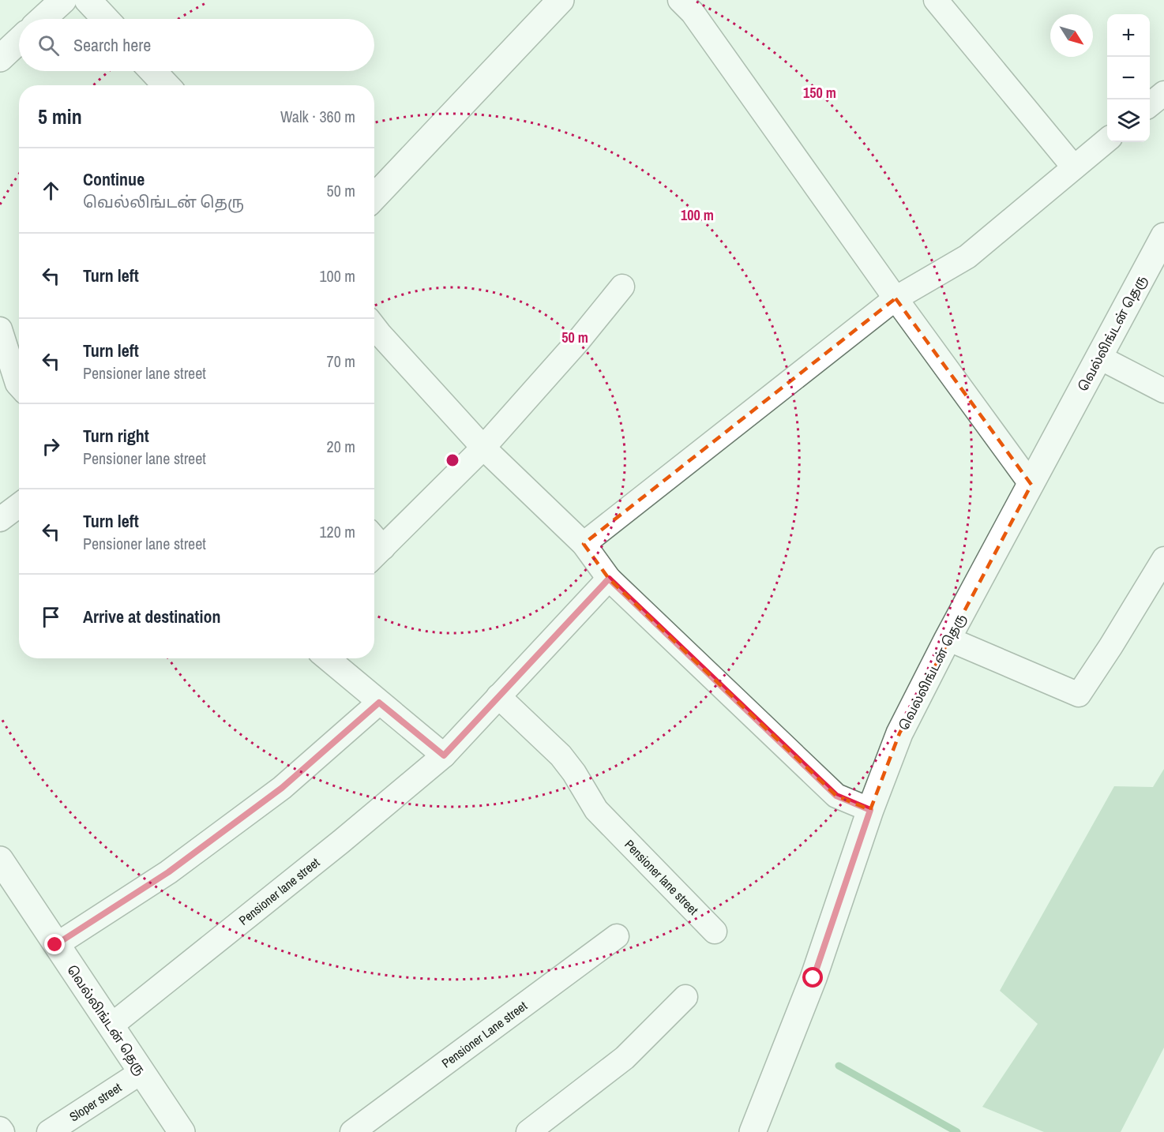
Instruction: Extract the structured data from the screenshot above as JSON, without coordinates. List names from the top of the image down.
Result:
{
  "streets": {
    "main road": ["வெல்லிங்டன் தெரு"],
    "street": ["Pensioner lane street", "Pensioner Lane street", "Sloper street"]
  },
  "crossings": [
    ["வெல்லிங்டன் தெரு", "Pensioner lane street"],
    ["வெல்லிங்டன் தெரு", "Sloper street"]
  ],
  "north": "bottom right",
  "page": {
    "map_buttons": ["+", "−"],
    "search": "Search here",
    "heading": ["5 min", "Walk · 360 m"],
    "list": [
      ["Continue", "வெல்லிங்டன் தெரு", "50 m"],
      ["Turn left", "100 m"],
      ["Turn left", "Pensioner lane street", "70 m"],
      ["Turn right", "Pensioner lane street", "20 m"],
      ["Turn left", "Pensioner lane street", "120 m"],
      "Arrive at destination"
    ]
  },
  "rings": ["150 m", "100 m", "50 m"]
}
